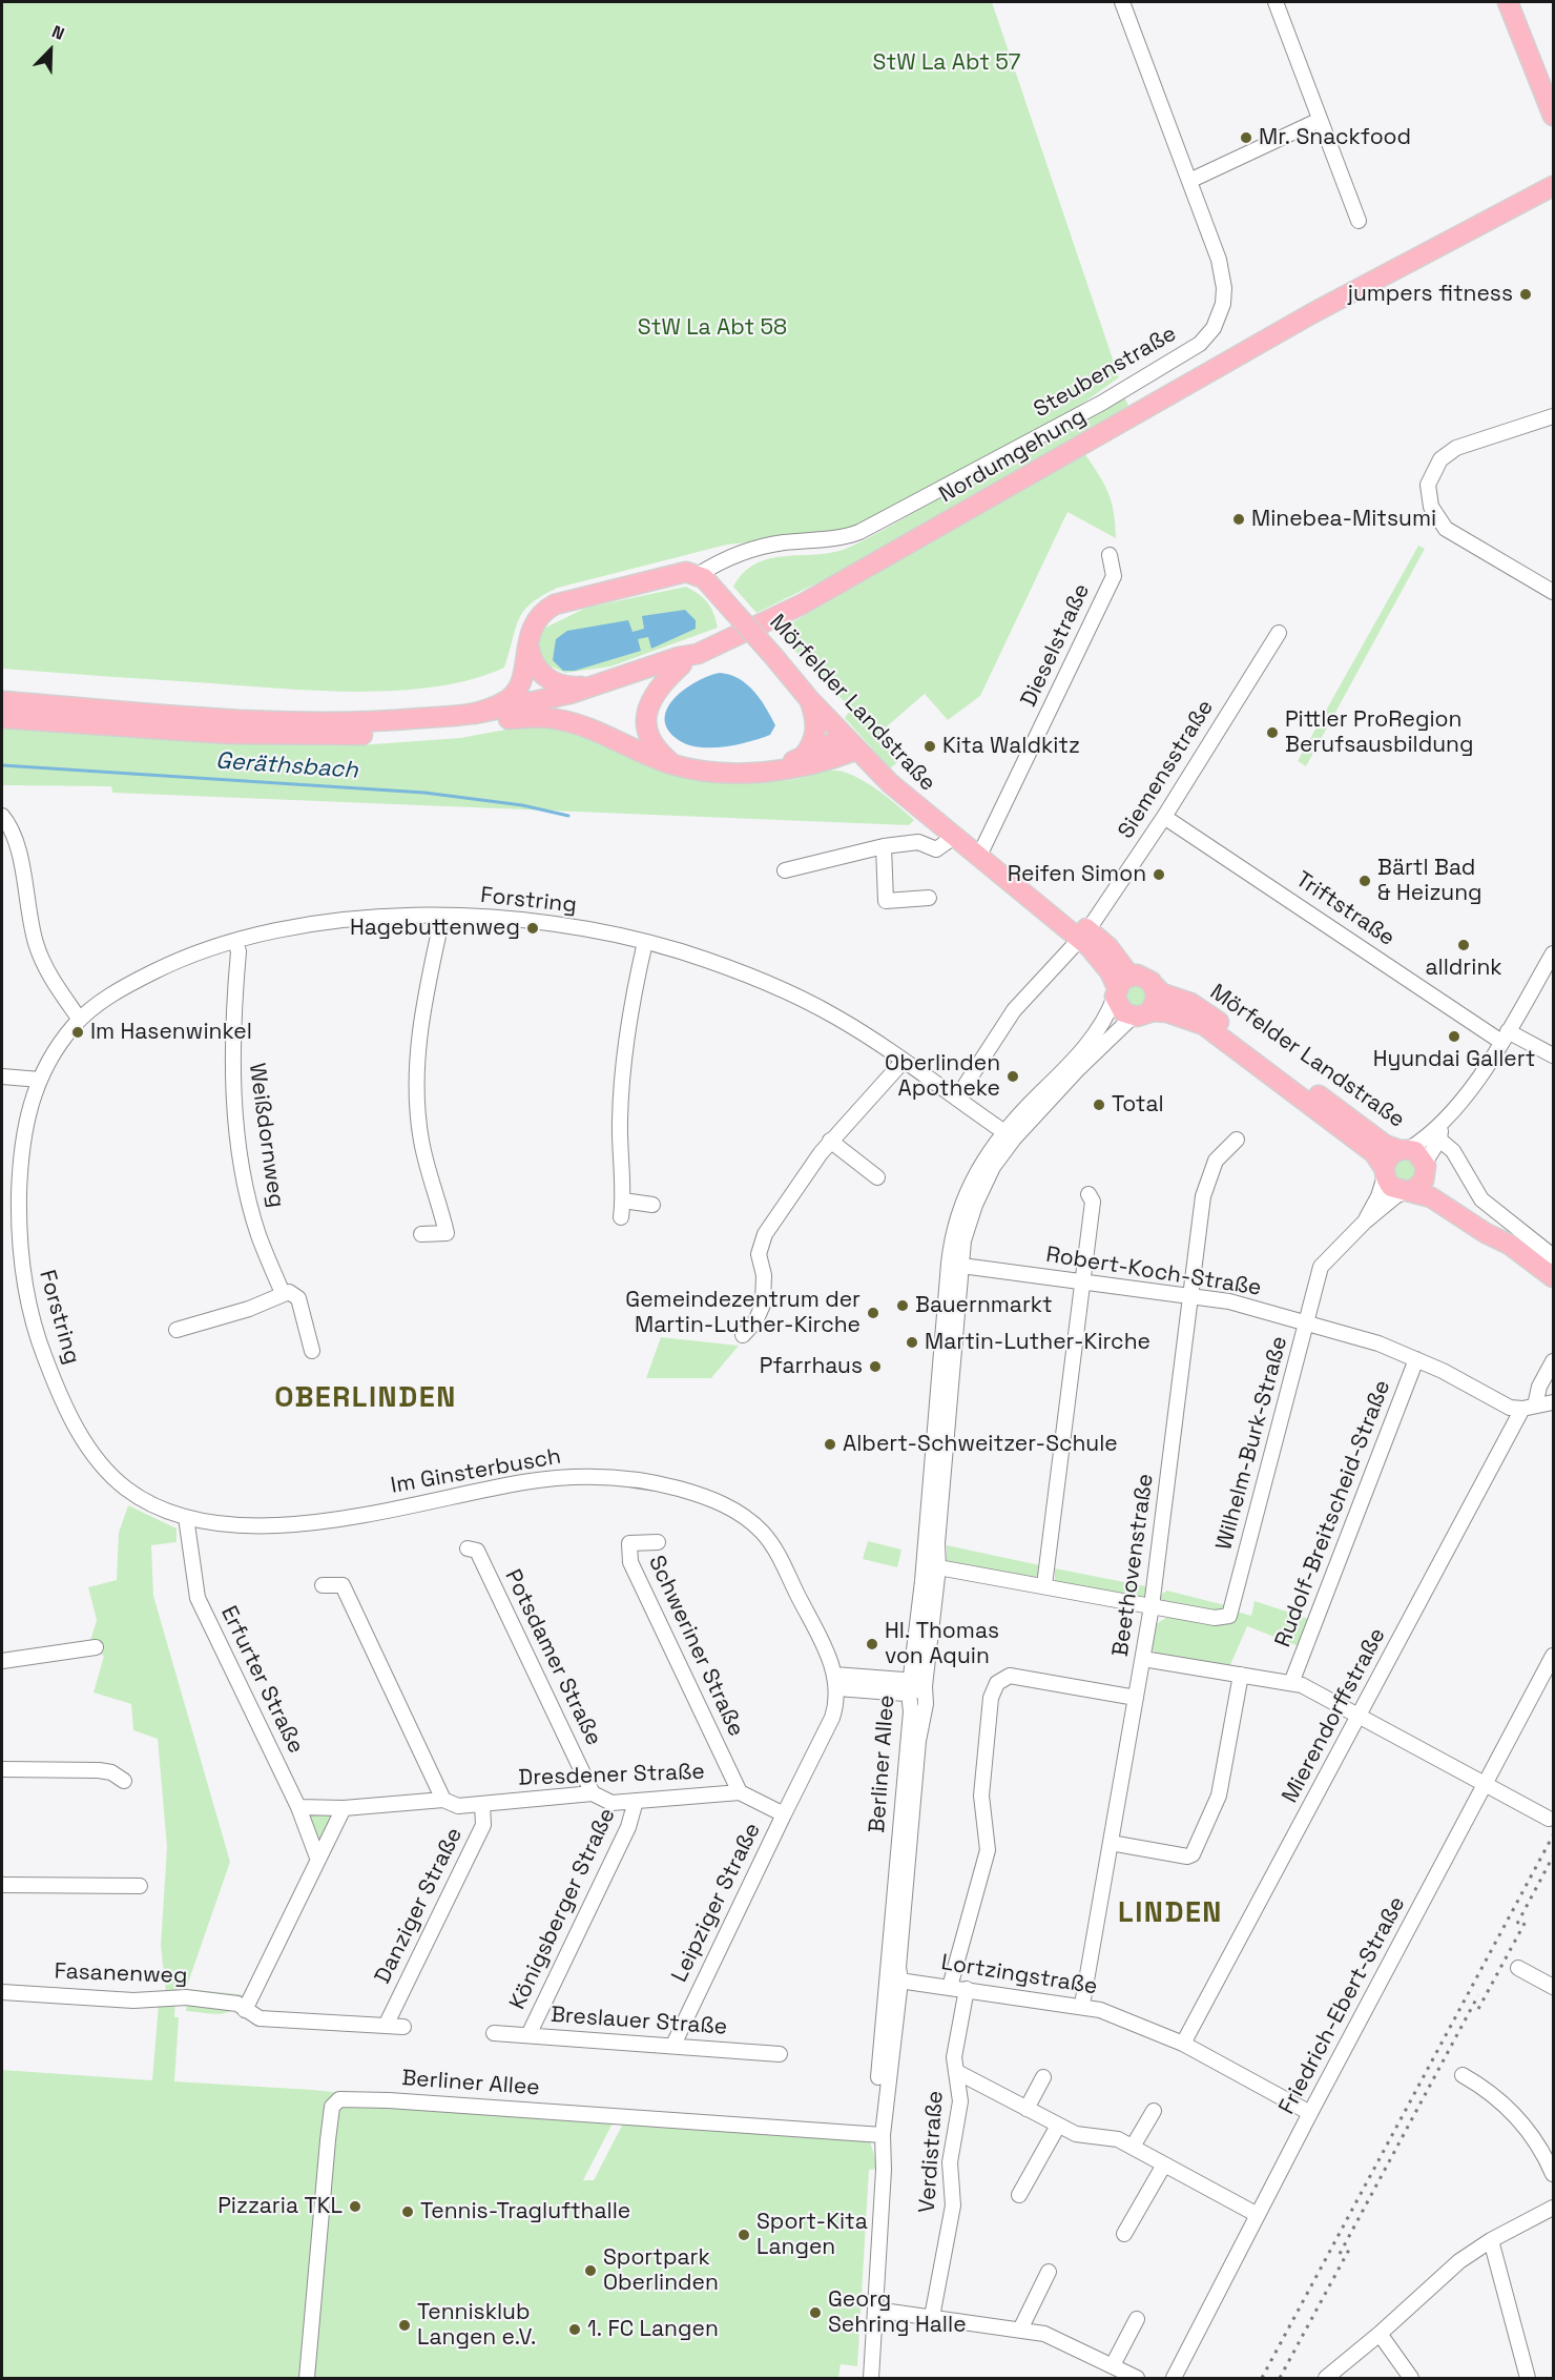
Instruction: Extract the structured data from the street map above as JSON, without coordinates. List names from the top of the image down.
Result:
{
  "streets": {
    "main road": ["Nordumgehung", "Mörfelder Landstraße"],
    "street": [
      "Steubenstraße",
      "Dieselstraße",
      "Siemensstraße",
      "Forstring",
      "Triftstraße",
      "Weißdornweg",
      "Robert-Koch-Straße",
      "Wilhelm-Burk-Straße",
      "Im Ginsterbusch",
      "Rudolf-Breitscheid-Straße",
      "Beethovenstraße",
      "Schweriner Straße",
      "Potsdamer Straße",
      "Erfurter Straße",
      "Mierendorffstraße",
      "Berliner Allee",
      "Dresdener Straße",
      "Leipziger Straße",
      "Danziger Straße",
      "Königsberger Straße",
      "Fasanenweg",
      "Lortzingstraße",
      "Friedrich-Ebert-Straße",
      "Breslauer Straße",
      "Verdistraße"
    ]
  },
  "crossings": [
    ["Steubenstraße", "Mörfelder Landstraße"],
    ["Dieselstraße", "Mörfelder Landstraße"],
    ["Mörfelder Landstraße", "Siemensstraße"],
    ["Mörfelder Landstraße", "Wilhelm-Burk-Straße"],
    ["Mörfelder Landstraße", "Berliner Allee"],
    ["Siemensstraße", "Forstring"],
    ["Siemensstraße", "Triftstraße"],
    ["Forstring", "Weißdornweg"],
    ["Forstring", "Im Ginsterbusch"],
    ["Forstring", "Berliner Allee"],
    ["Robert-Koch-Straße", "Wilhelm-Burk-Straße"],
    ["Robert-Koch-Straße", "Rudolf-Breitscheid-Straße"],
    ["Robert-Koch-Straße", "Beethovenstraße"],
    ["Robert-Koch-Straße", "Mierendorffstraße"],
    ["Robert-Koch-Straße", "Berliner Allee"],
    ["Wilhelm-Burk-Straße", "Beethovenstraße"],
    ["Im Ginsterbusch", "Erfurter Straße"],
    ["Beethovenstraße", "Lortzingstraße"],
    ["Schweriner Straße", "Dresdener Straße"],
    ["Potsdamer Straße", "Dresdener Straße"],
    ["Erfurter Straße", "Dresdener Straße"],
    ["Mierendorffstraße", "Lortzingstraße"],
    ["Berliner Allee", "Lortzingstraße"],
    ["Dresdener Straße", "Danziger Straße"],
    ["Dresdener Straße", "Königsberger Straße"],
    ["Leipziger Straße", "Breslauer Straße"],
    ["Danziger Straße", "Fasanenweg"],
    ["Königsberger Straße", "Breslauer Straße"],
    ["Lortzingstraße", "Friedrich-Ebert-Straße"],
    ["Lortzingstraße", "Verdistraße"]
  ],
  "districts": ["OBERLINDEN", "LINDEN"],
  "water": ["Geräthsbach"],
  "parks": ["StW La Abt 57", "StW La Abt 58"],
  "places": [
    "Mr. Snackfood",
    "jumpers fitness",
    "Minebea-Mitsumi",
    "Pittler ProRegion Berufsausbildung",
    "Kita Waldkitz",
    "Reifen Simon",
    "Bärtl Bad & Heizung",
    "Hagebuttenweg",
    "alldrink",
    "Im Hasenwinkel",
    "Hyundai Gallert",
    "Oberlinden Apotheke",
    "Total",
    "Bauernmarkt",
    "Gemeindezentrum der Martin-Luther-Kirche",
    "Martin-Luther-Kirche",
    "Pfarrhaus",
    "Albert-Schweitzer-Schule",
    "Hl. Thomas von Aquin",
    "Pizzaria TKL",
    "Tennis-Traglufthalle",
    "Sport-Kita Langen",
    "Sportpark Oberlinden",
    "Georg Sehring Halle",
    "Tennisklub Langen e.V.",
    "1. FC Langen"
  ],
  "north": "top right"
}
